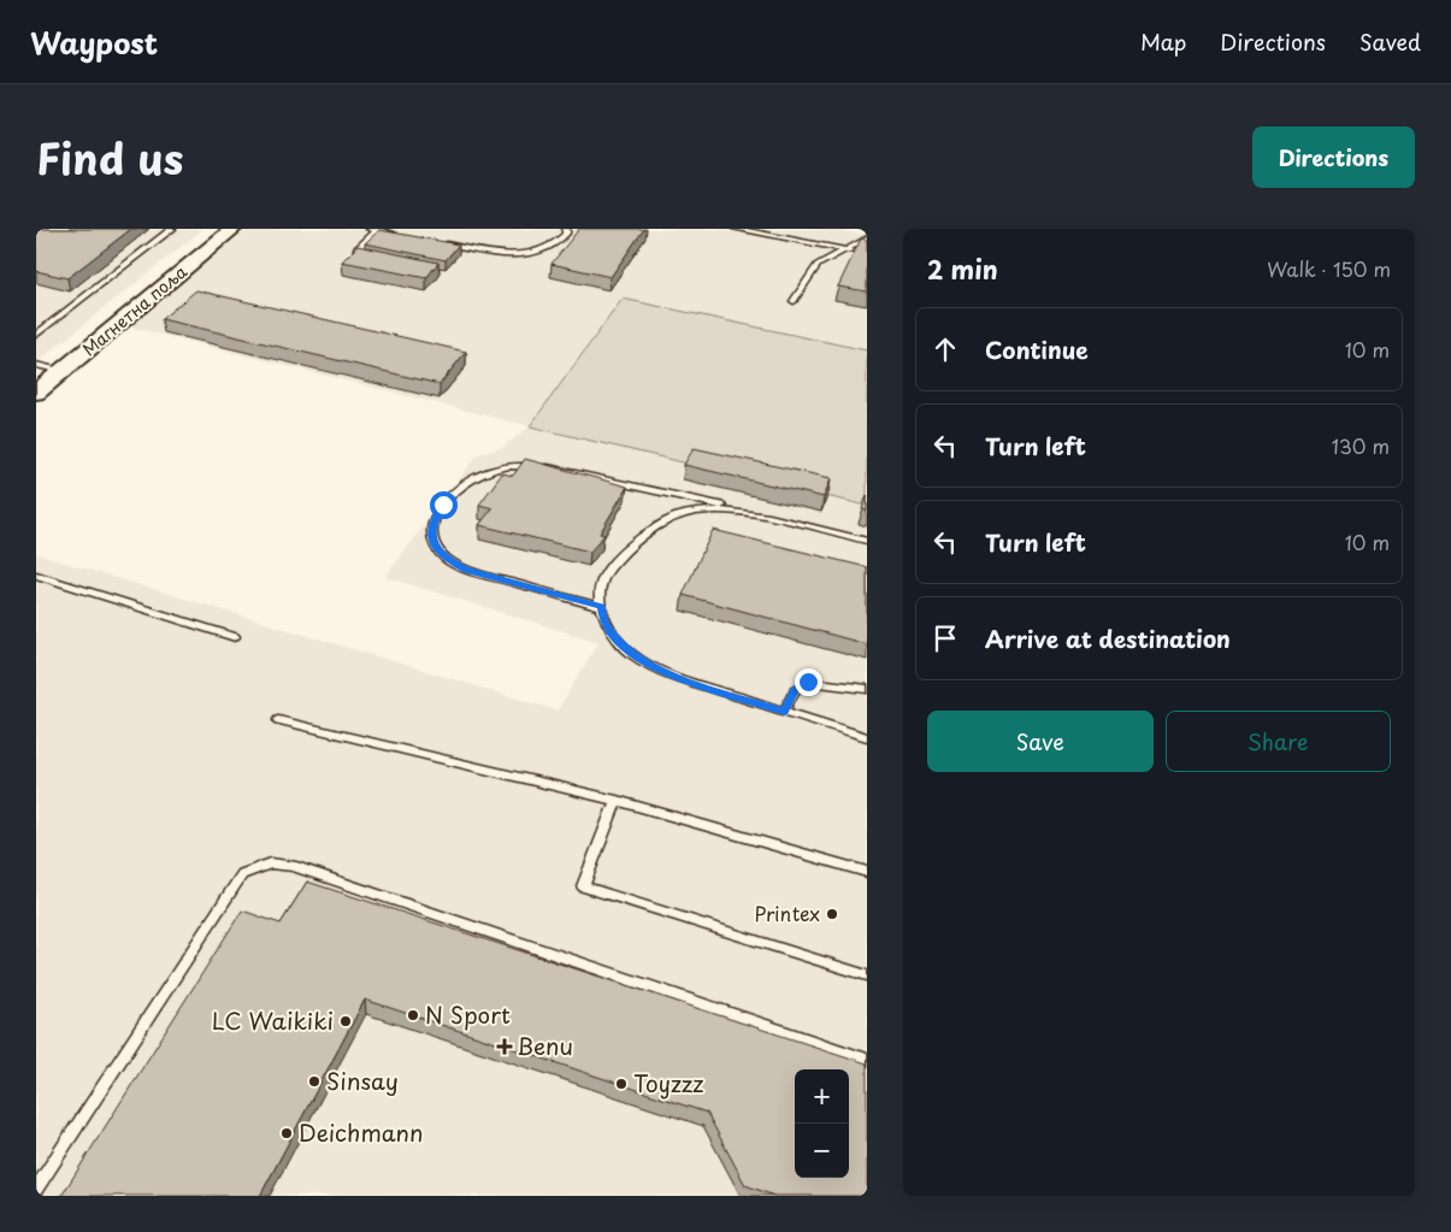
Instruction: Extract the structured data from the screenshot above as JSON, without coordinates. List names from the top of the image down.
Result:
{
  "streets": {
    "street": ["Магнетна поља"]
  },
  "places": {
    "other": [
      "Printex",
      "N Sport",
      "LC Waikiki",
      "Sinsay",
      "Toyzzz",
      "Deichmann"
    ],
    "health": ["Benu"]
  },
  "page": {
    "header": "Waypost",
    "nav": ["Map", "Directions", "Saved"],
    "title": "Find us",
    "buttons": [
      "Directions",
      ["Save", "Share"]
    ],
    "heading": ["2 min", "Walk · 150 m"],
    "list": [
      ["Continue", "10 m"],
      ["Turn left", "130 m"],
      ["Turn left", "10 m"],
      "Arrive at destination"
    ],
    "map_buttons": ["+", "−"]
  }
}
